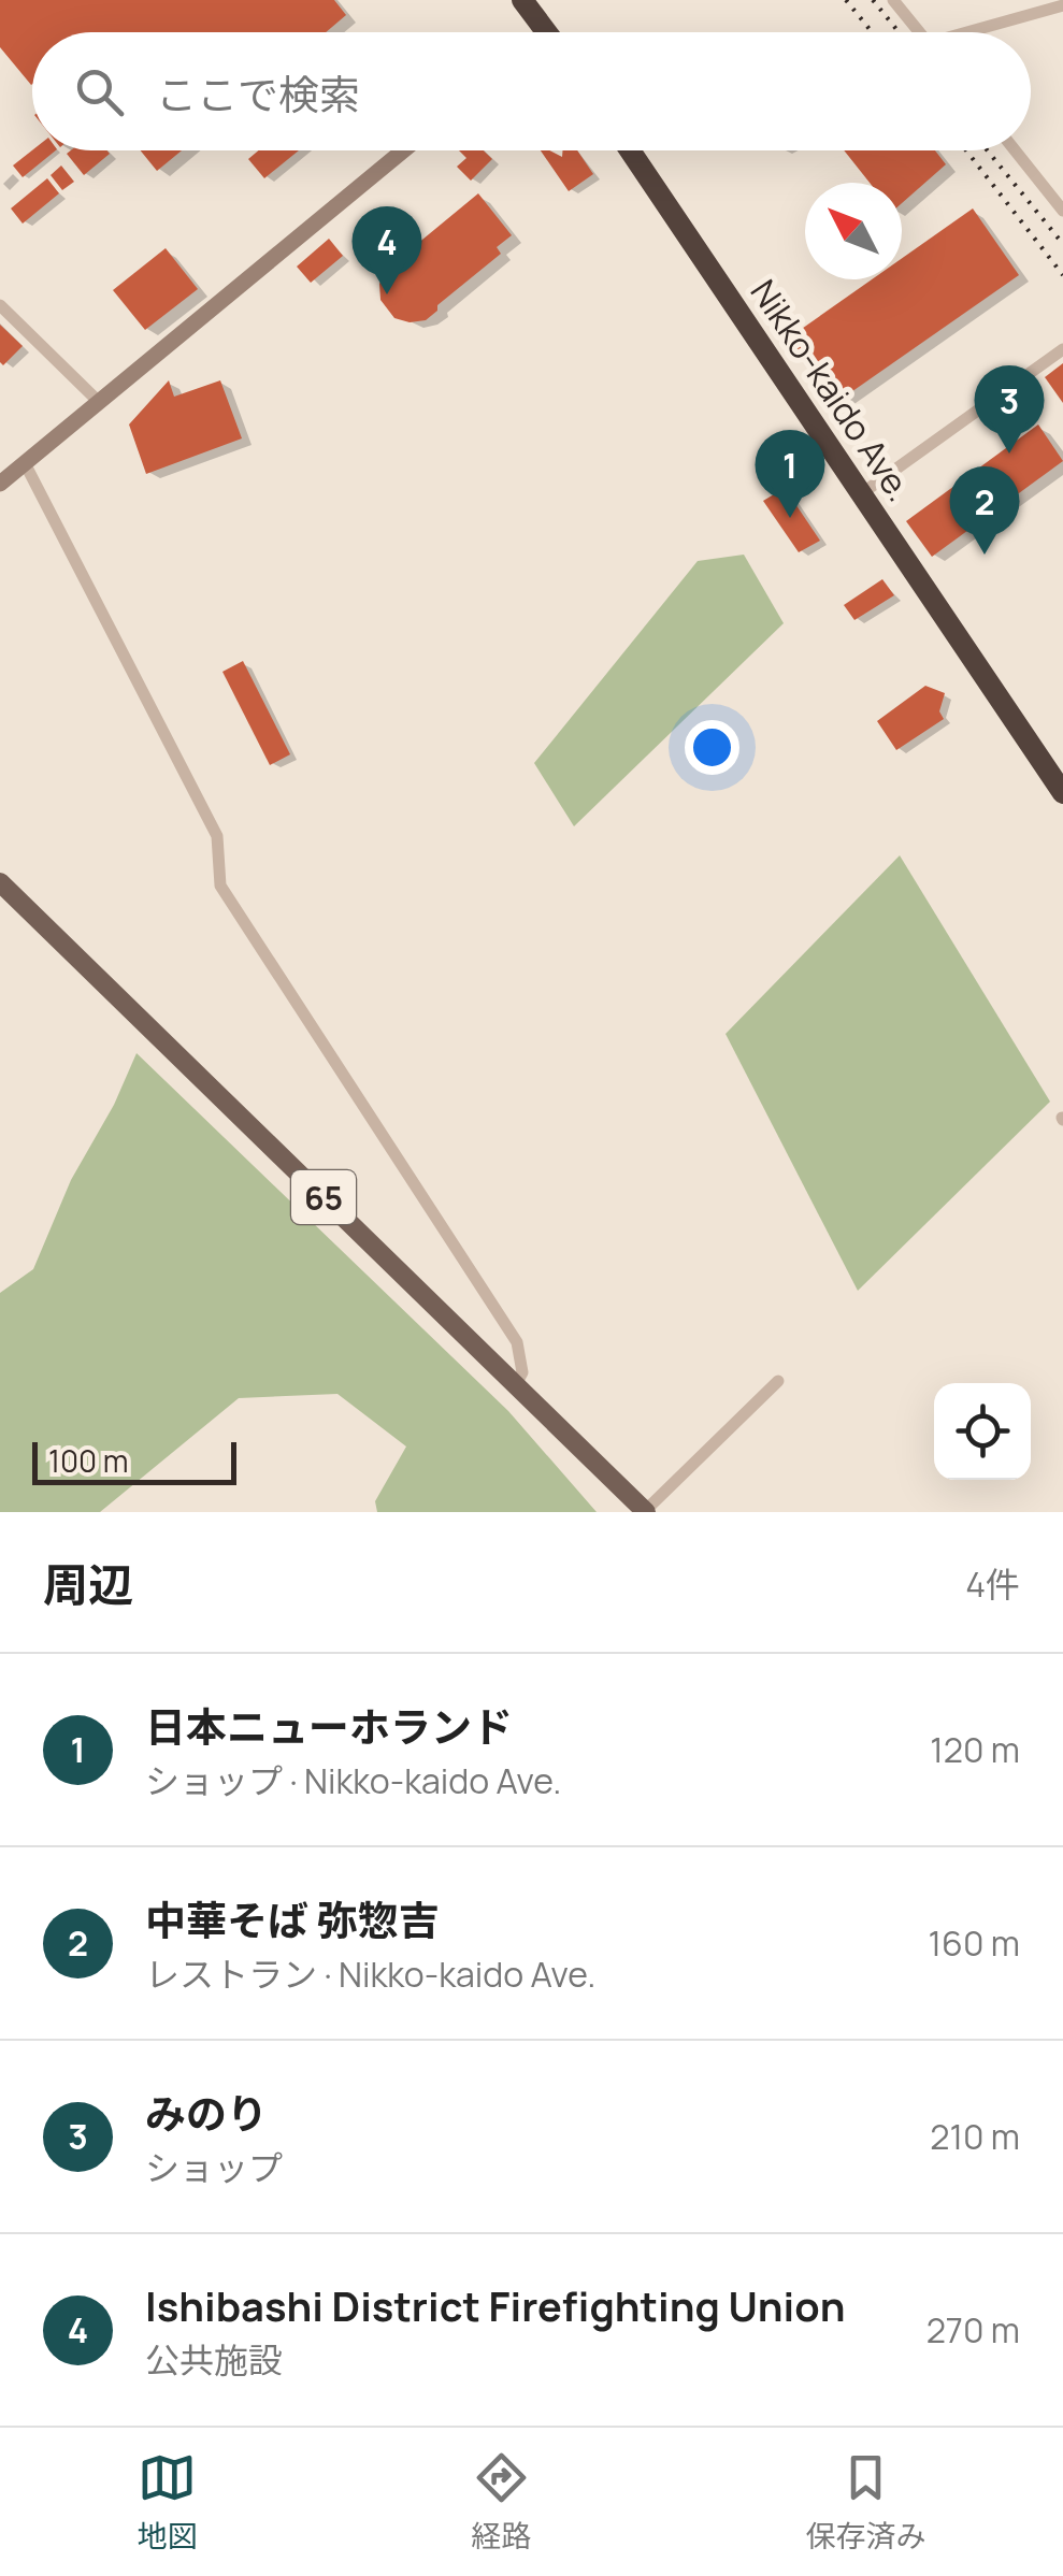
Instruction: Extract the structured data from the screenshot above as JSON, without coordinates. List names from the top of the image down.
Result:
{
  "streets": {
    "highway": ["Nikko-kaido Ave."],
    "main road": ["65"]
  },
  "scale_bar": "100 m",
  "north": "top left",
  "page": {
    "search": "ここで検索",
    "pins": [
      "4",
      "3",
      "1",
      "2"
    ],
    "scale": "100 m",
    "heading": ["周辺", "4件"],
    "list": [
      {
        "mark": "1",
        "name": "日本ニューホランド",
        "note": "ショップ · Nikko-kaido Ave.",
        "value": "120 m"
      },
      {
        "mark": "2",
        "name": "中華そば 弥惣吉",
        "note": "レストラン · Nikko-kaido Ave.",
        "value": "160 m"
      },
      {
        "mark": "3",
        "name": "みのり",
        "note": "ショップ",
        "value": "210 m"
      },
      {
        "mark": "4",
        "name": "Ishibashi District Firefighting Union",
        "note": "公共施設",
        "value": "270 m"
      }
    ],
    "nav": ["地図", "経路", "保存済み"]
  }
}
